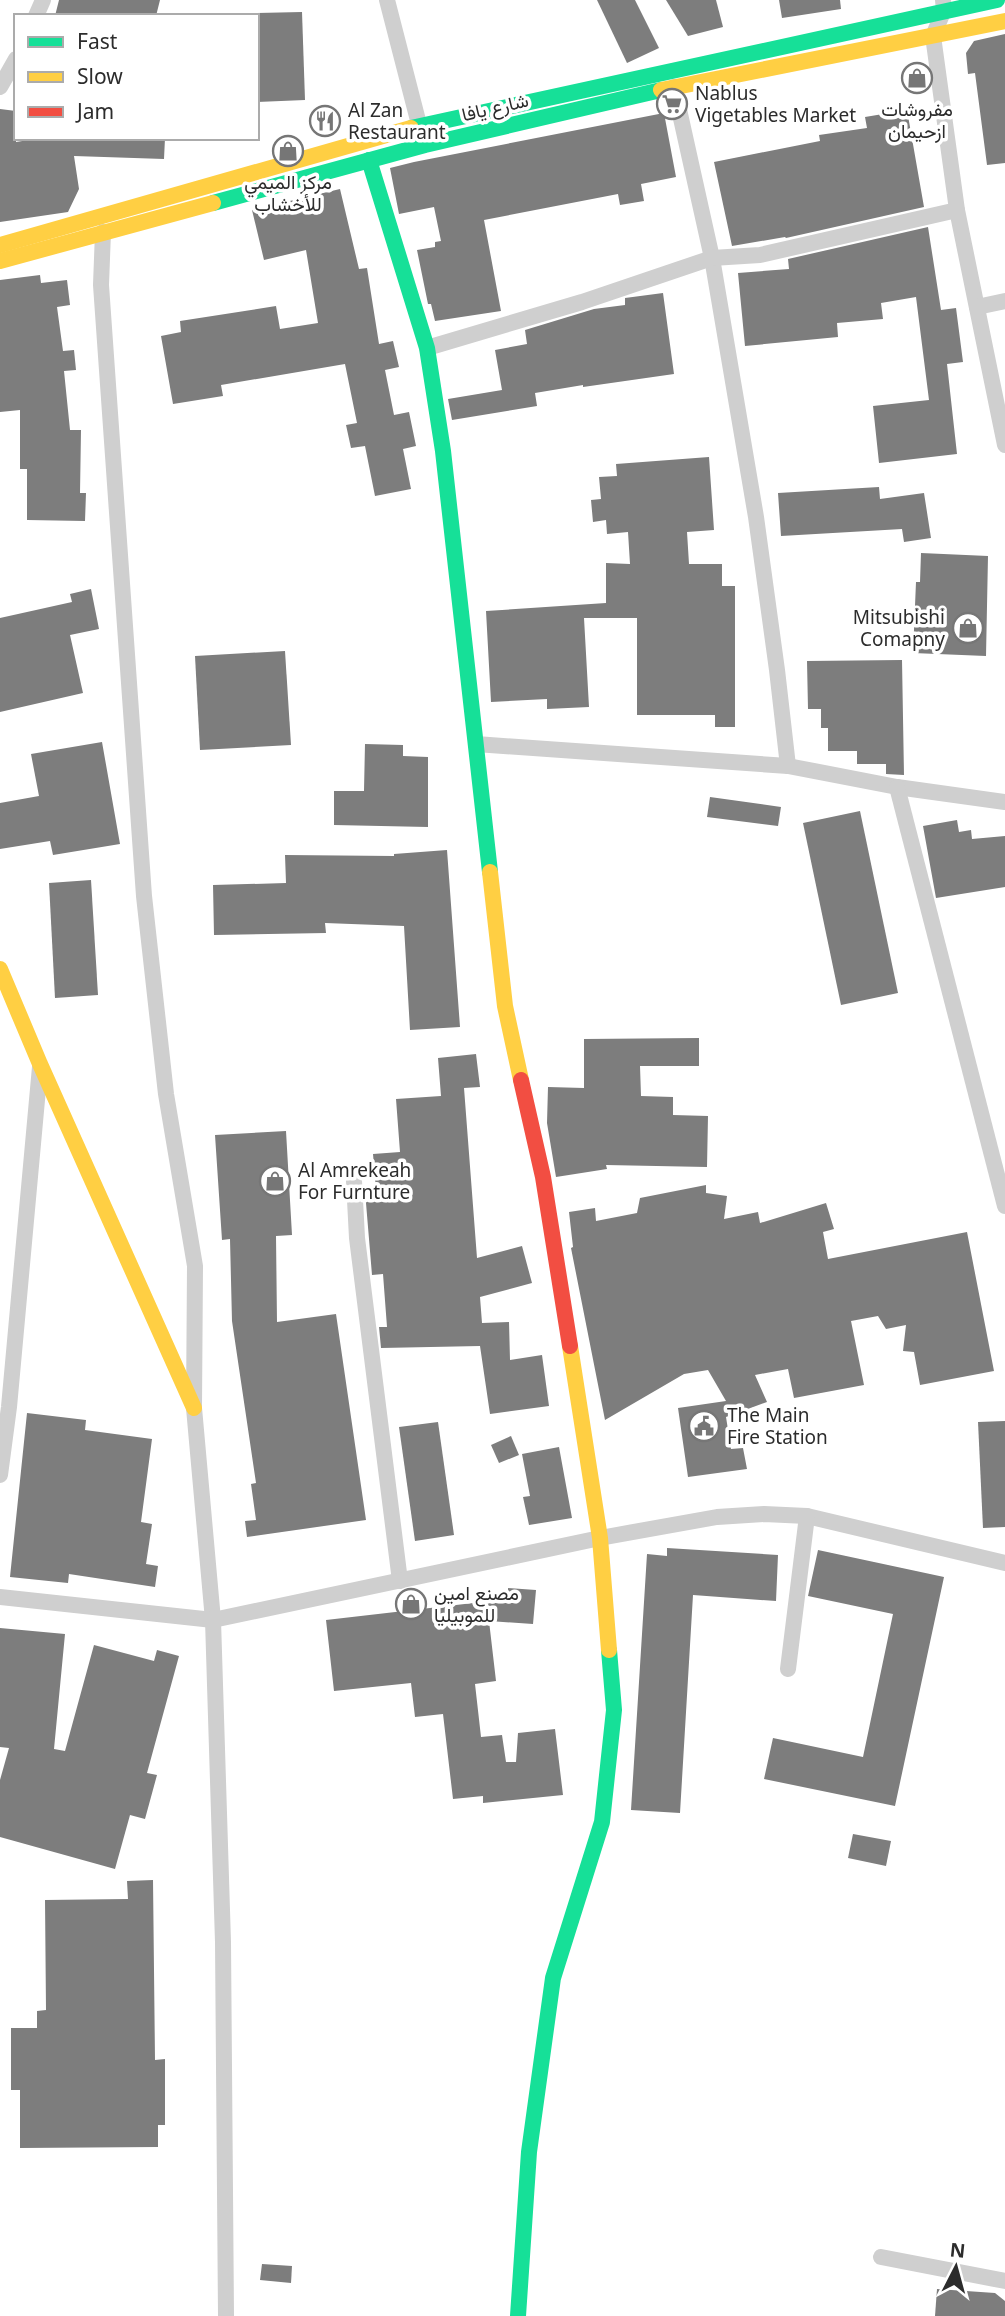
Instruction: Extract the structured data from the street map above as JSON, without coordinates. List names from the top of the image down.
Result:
{
  "streets": {
    "street": ["شارع يافا"]
  },
  "places": {
    "shop": [
      "مفروشات ازحيمان",
      "مركز الميمي للأخشاب",
      "Mitsubishi Comapny",
      "Al Amrekeah For Furnture",
      "مصنع امين للموبيليا"
    ],
    "supermarket": ["Nablus Vigetables Market"],
    "restaurant": ["Al Zan Restaurant"],
    "public building": ["The Main Fire Station"]
  },
  "legend": ["Fast", "Slow", "Jam"],
  "north": "top"
}
